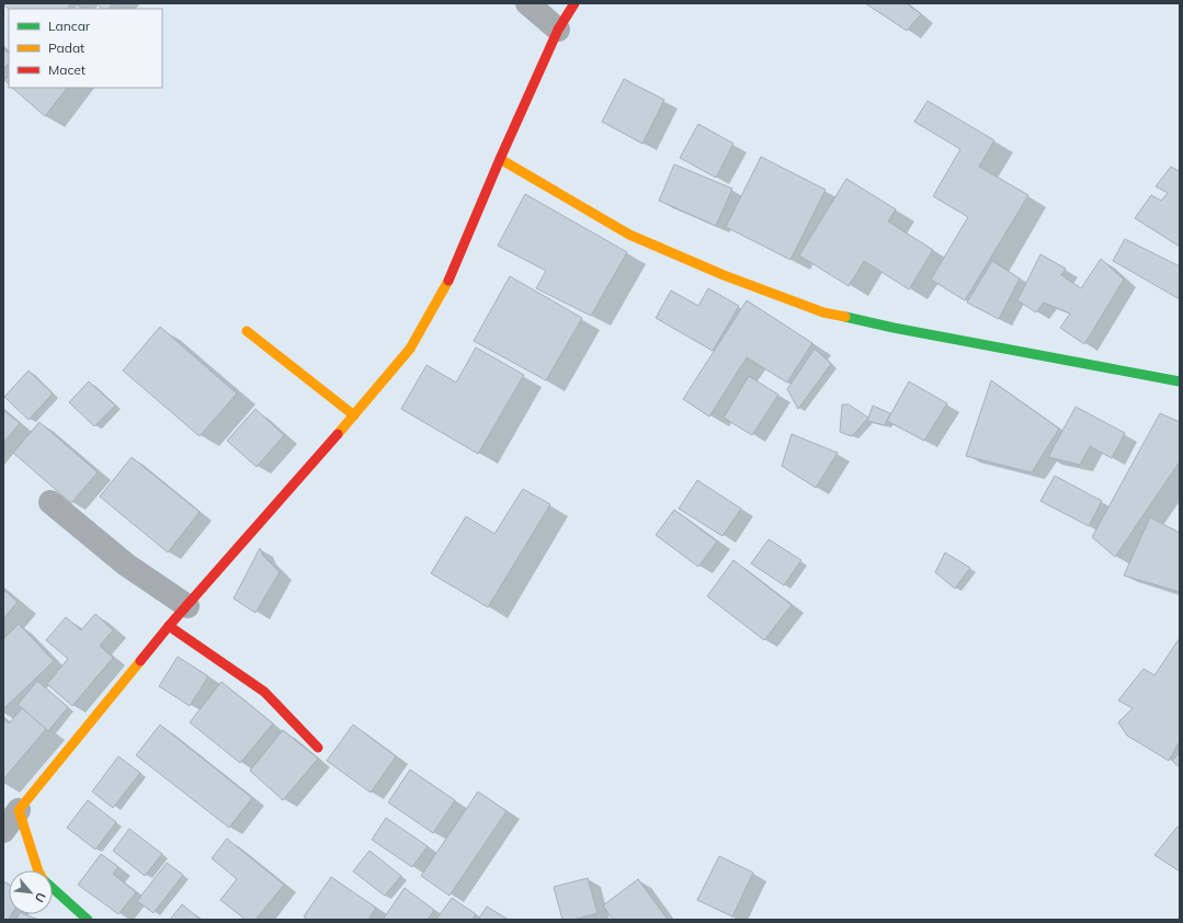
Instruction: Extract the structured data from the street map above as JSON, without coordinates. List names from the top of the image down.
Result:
{
  "legend": ["Lancar", "Padat", "Macet"],
  "north": "bottom right"
}
